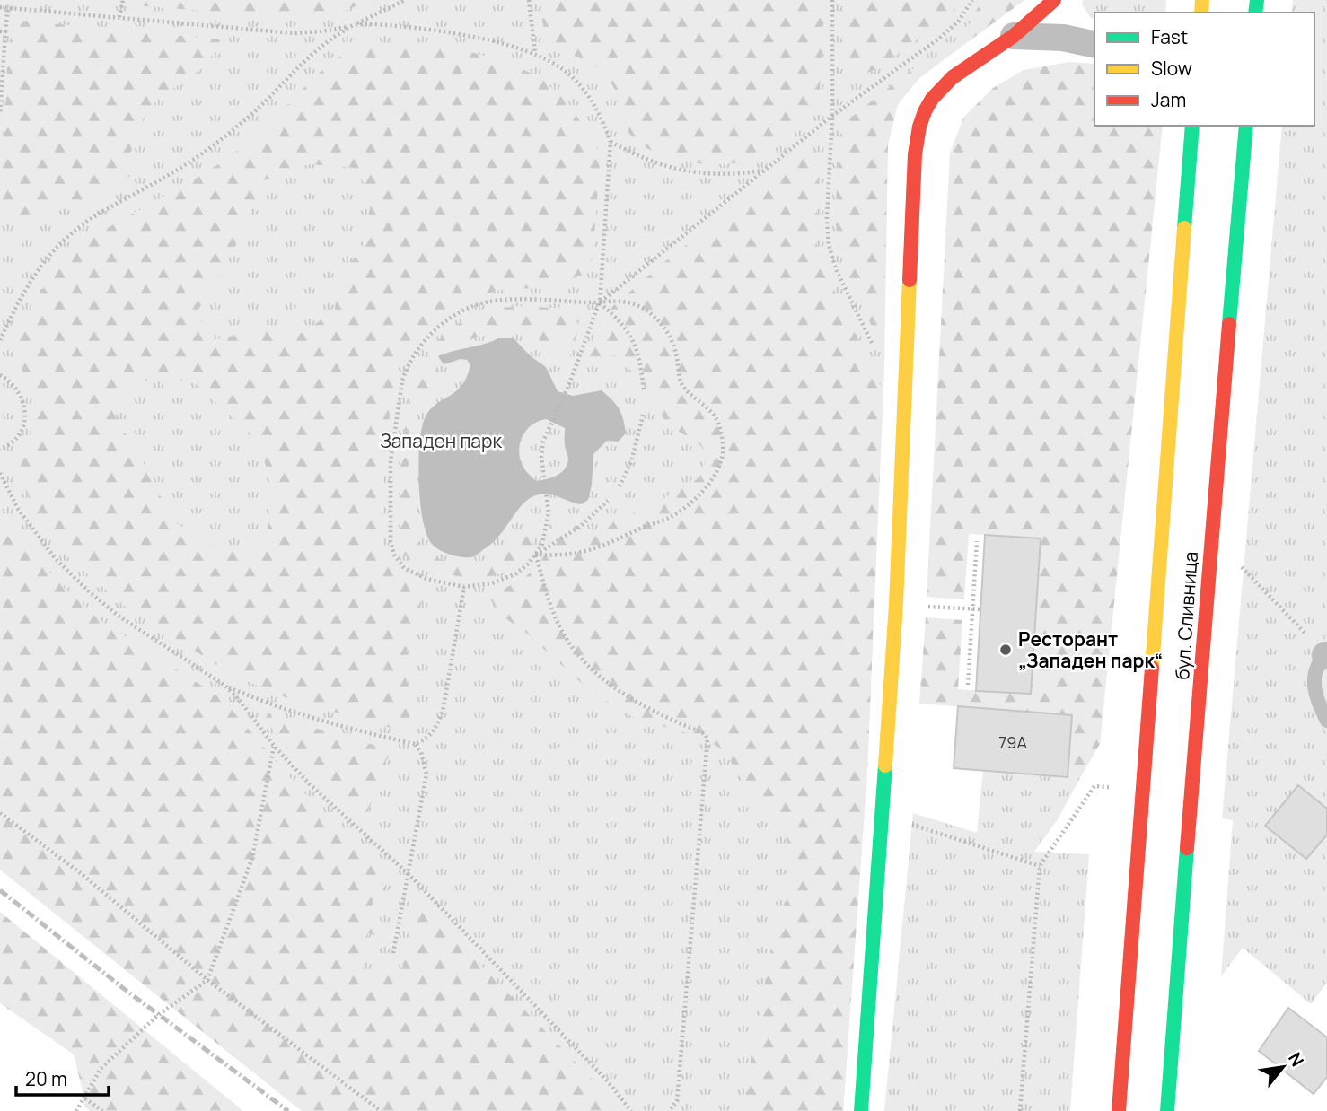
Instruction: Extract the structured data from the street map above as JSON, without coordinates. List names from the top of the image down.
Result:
{
  "streets": {
    "main road": ["бул. Сливница"]
  },
  "parks": ["Западен парк"],
  "places": ["Ресторант „Западен парк“"],
  "house_numbers": ["79А"],
  "legend": ["Fast", "Slow", "Jam"],
  "scale_bar": "20 m",
  "north": "top right"
}
